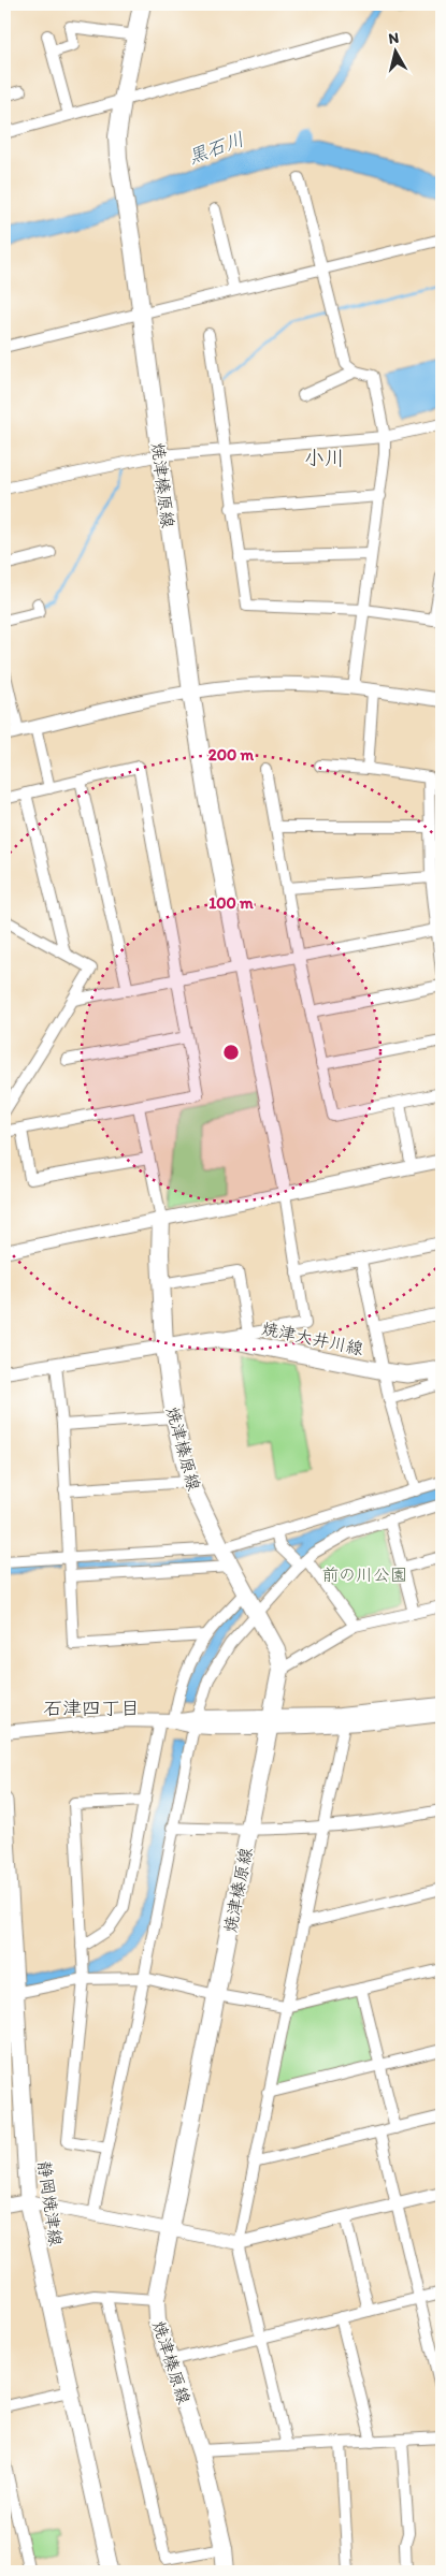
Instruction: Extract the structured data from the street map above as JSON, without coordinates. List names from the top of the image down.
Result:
{
  "streets": {
    "main road": ["焼津榛原線", "焼津大井川線", "静岡焼津線"]
  },
  "crossings": [
    ["焼津榛原線", "焼津大井川線"]
  ],
  "districts": ["小川", "石津四丁目"],
  "water": ["黒石川"],
  "parks": ["前の川公園"],
  "north": "top",
  "rings": ["200 m", "100 m"]
}
